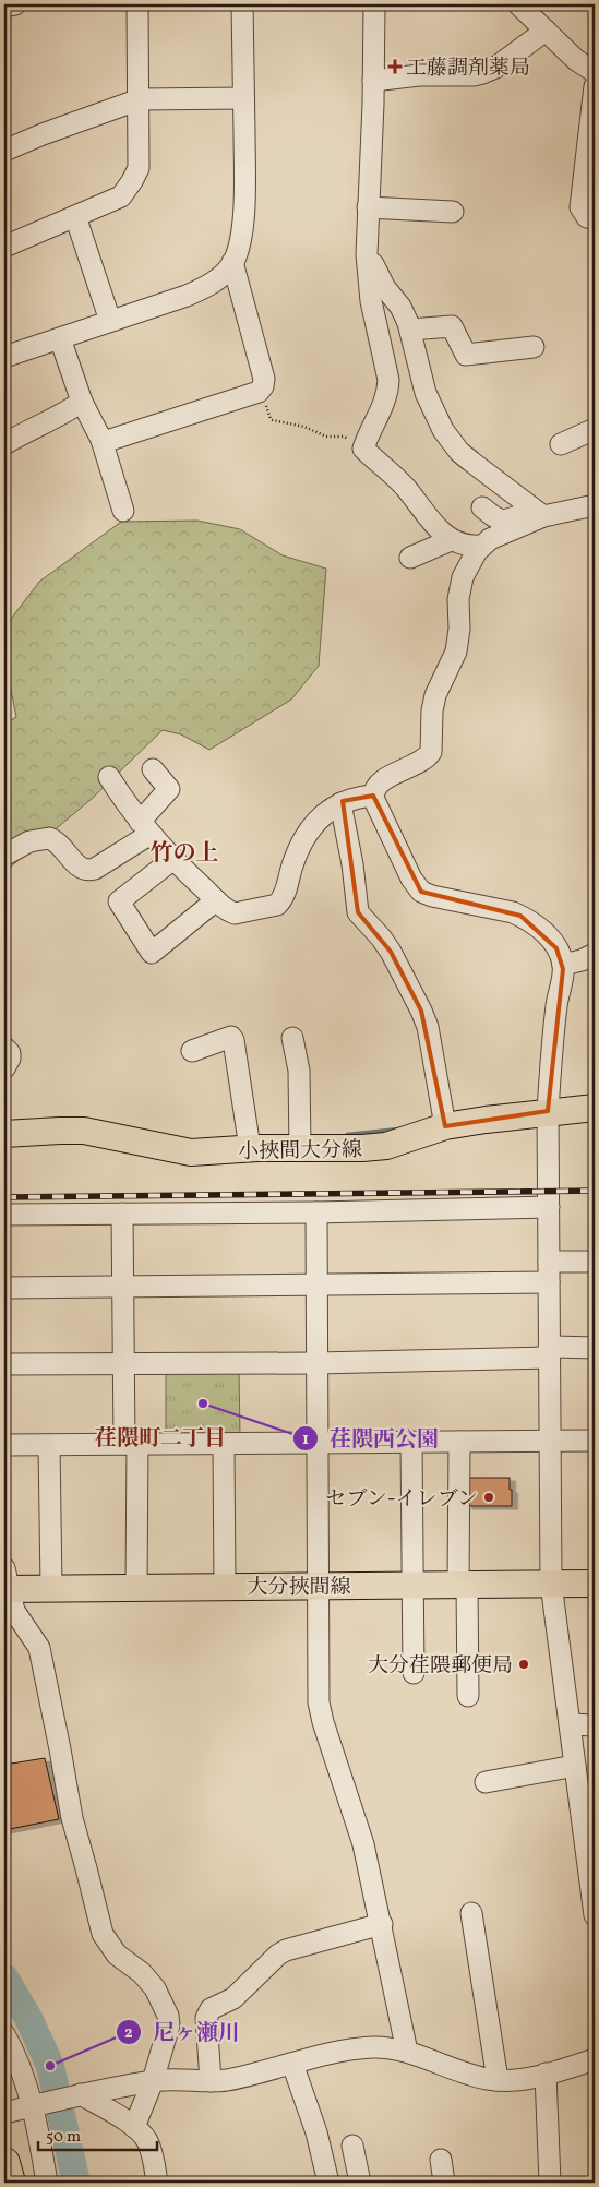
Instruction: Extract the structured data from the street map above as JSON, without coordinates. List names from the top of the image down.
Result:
{
  "streets": {
    "main road": ["小挾間大分線", "大分挾間線"]
  },
  "districts": ["竹の上", "荏隈町二丁目"],
  "places": {
    "health": ["工藤調剤薬局"],
    "other": [
      "荏隈西公園",
      "セブン-イレブン",
      "大分荏隈郵便局",
      "尼ヶ瀬川"
    ]
  },
  "scale_bar": "50 m"
}
